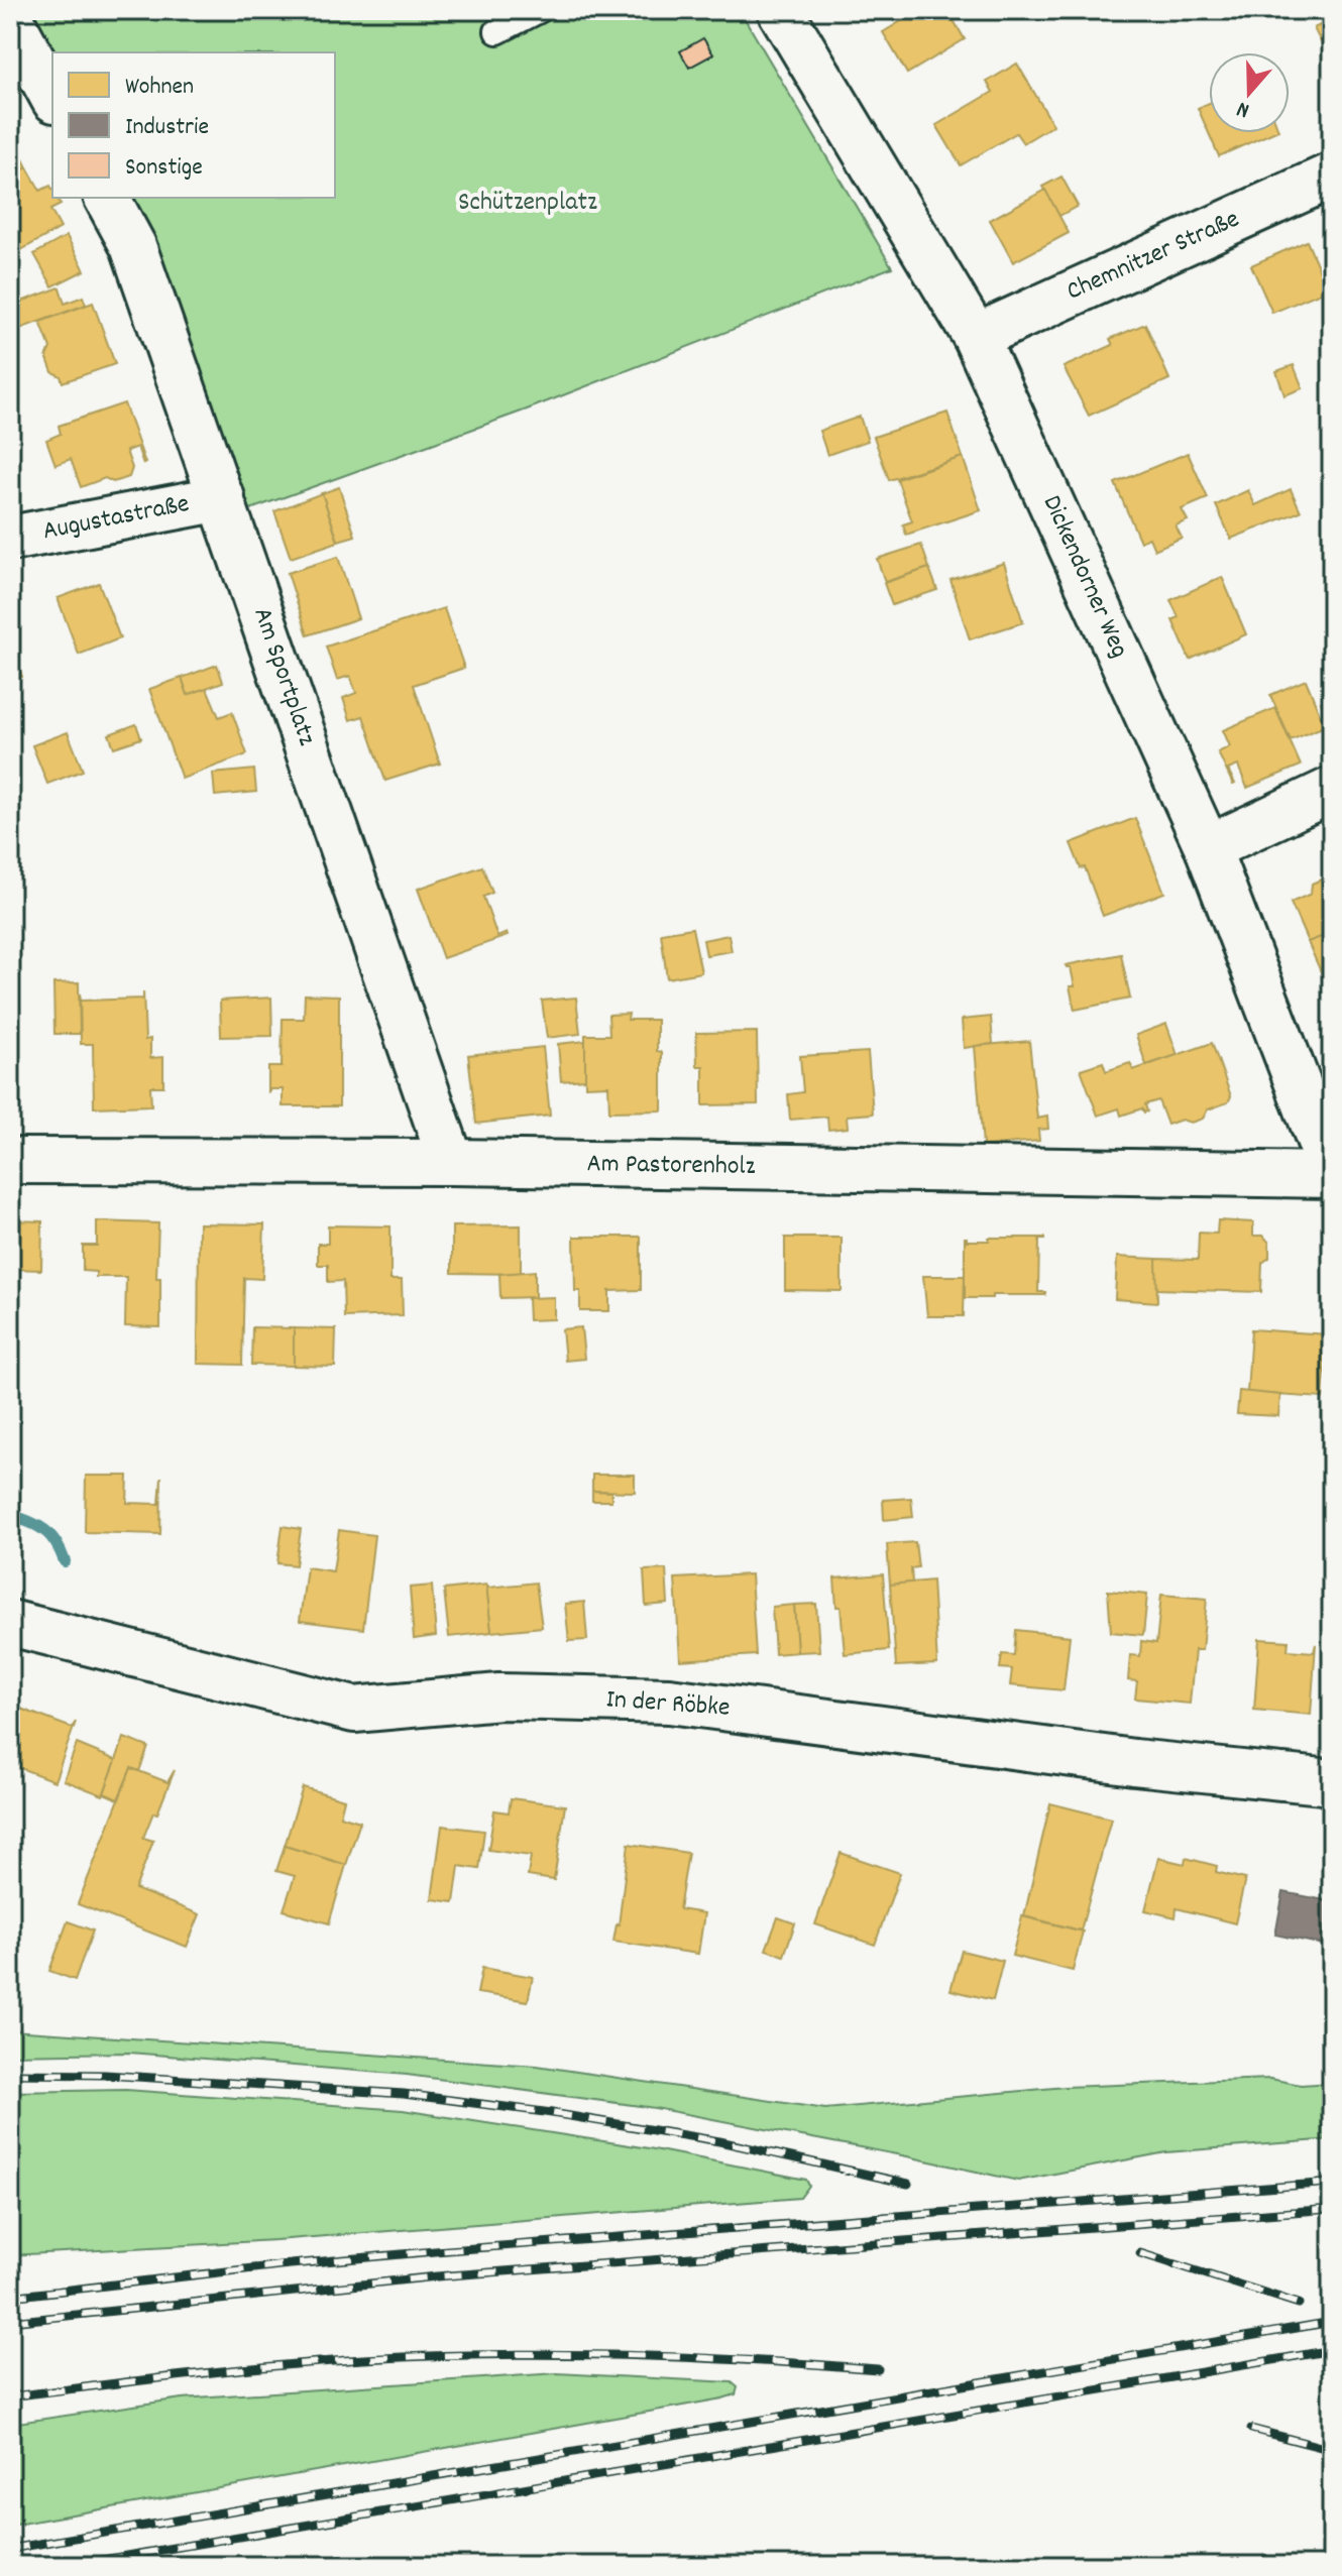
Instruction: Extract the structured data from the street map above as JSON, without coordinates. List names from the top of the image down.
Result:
{
  "streets": {
    "street": [
      "Chemnitzer Straße",
      "Augustastraße",
      "Dickendorner Weg",
      "Am Sportplatz",
      "Am Pastorenholz",
      "In der Röbke"
    ]
  },
  "crossings": [
    ["Chemnitzer Straße", "Dickendorner Weg"],
    ["Augustastraße", "Am Sportplatz"],
    ["Dickendorner Weg", "Am Pastorenholz"],
    ["Am Sportplatz", "Am Pastorenholz"]
  ],
  "parks": ["Schützenplatz"],
  "legend": ["Wohnen", "Industrie", "Sonstige"],
  "north": "bottom"
}
